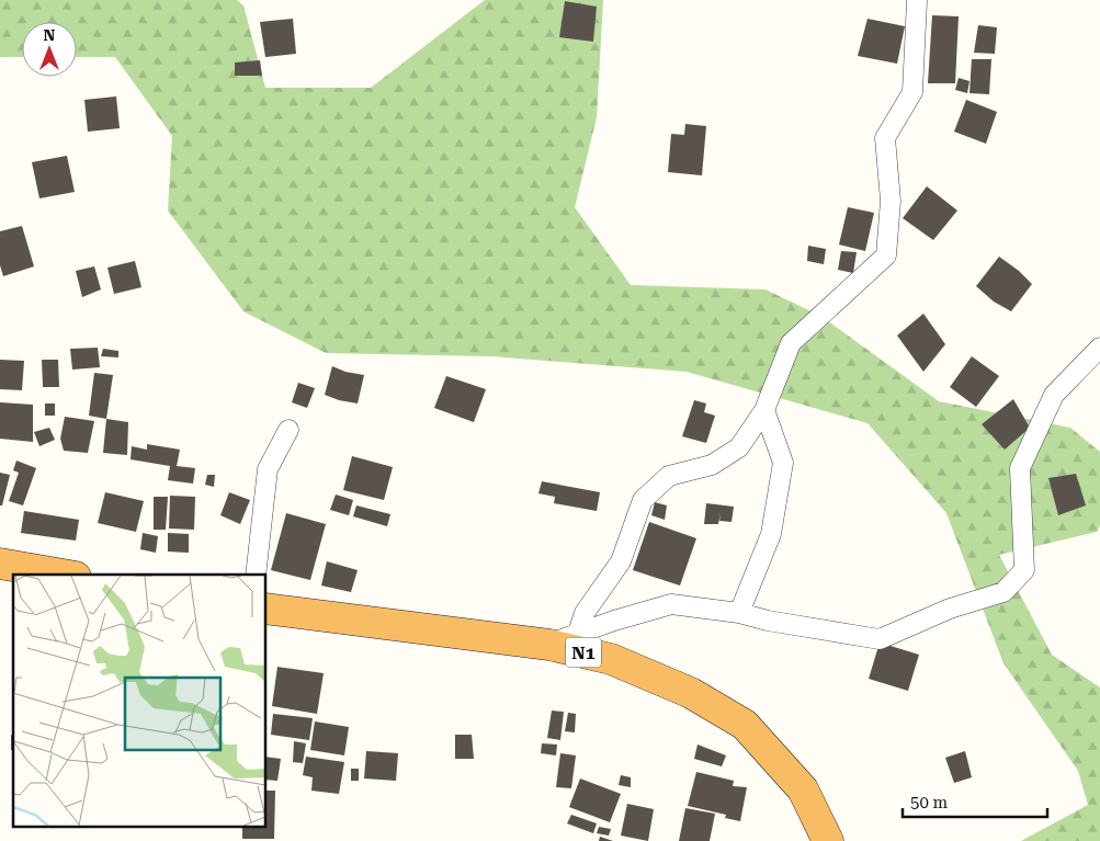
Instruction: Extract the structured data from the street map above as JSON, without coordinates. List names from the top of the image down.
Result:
{
  "streets": {
    "highway": ["N1"]
  },
  "scale_bar": "50 m",
  "north": "top"
}
